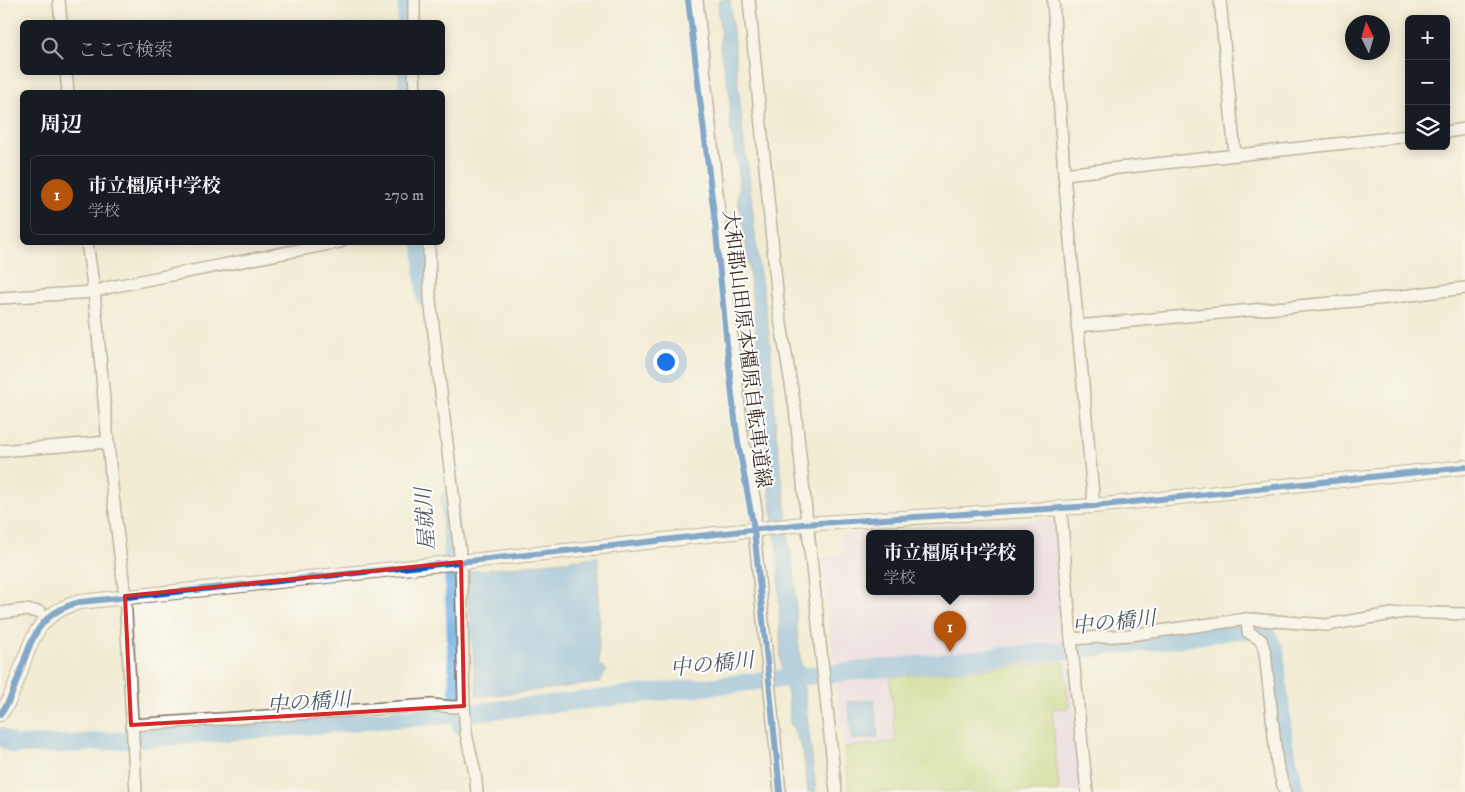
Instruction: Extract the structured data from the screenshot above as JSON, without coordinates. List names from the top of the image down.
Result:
{
  "streets": {
    "cycle path": ["大和郡山田原本橿原自転車道線"]
  },
  "water": ["屋就川", "中の橋川"],
  "north": "top",
  "page": {
    "map_buttons": ["+", "−"],
    "search": "ここで検索",
    "heading": "周辺",
    "list": [
      {
        "mark": "1",
        "name": "市立橿原中学校",
        "note": "学校",
        "value": "270 m"
      }
    ],
    "popup": ["市立橿原中学校", "学校"],
    "pins": "1"
  }
}
